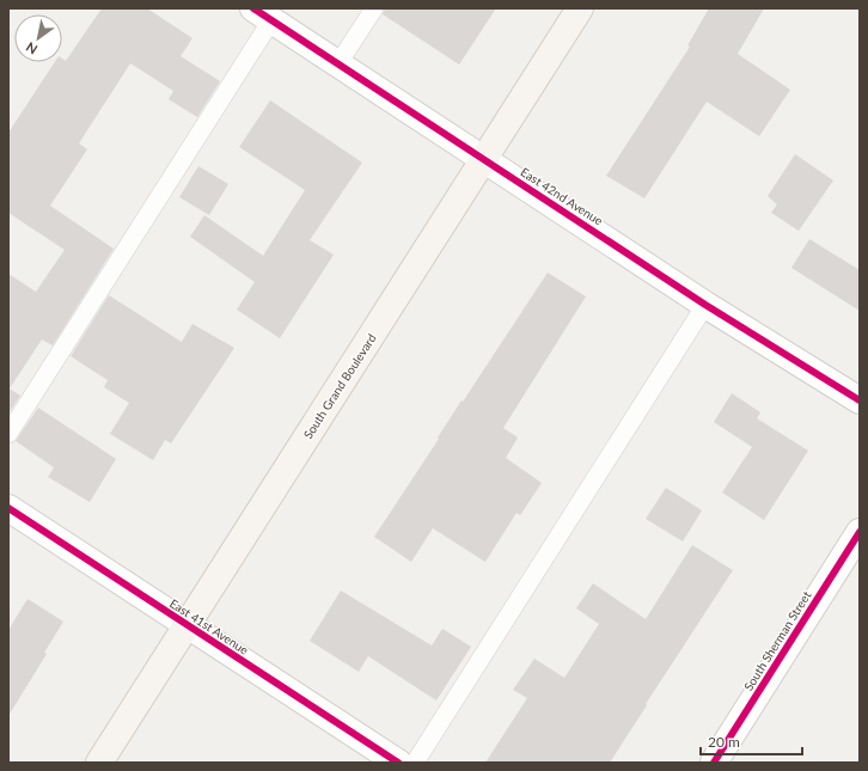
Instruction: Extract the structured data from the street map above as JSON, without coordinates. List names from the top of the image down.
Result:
{
  "streets": {
    "main road": ["South Grand Boulevard"],
    "street": ["East 42nd Avenue", "East 41st Avenue", "South Sherman Street"]
  },
  "crossings": [
    ["East 42nd Avenue", "South Grand Boulevard"],
    ["South Grand Boulevard", "East 41st Avenue"]
  ],
  "scale_bar": "20 m",
  "north": "bottom left"
}
